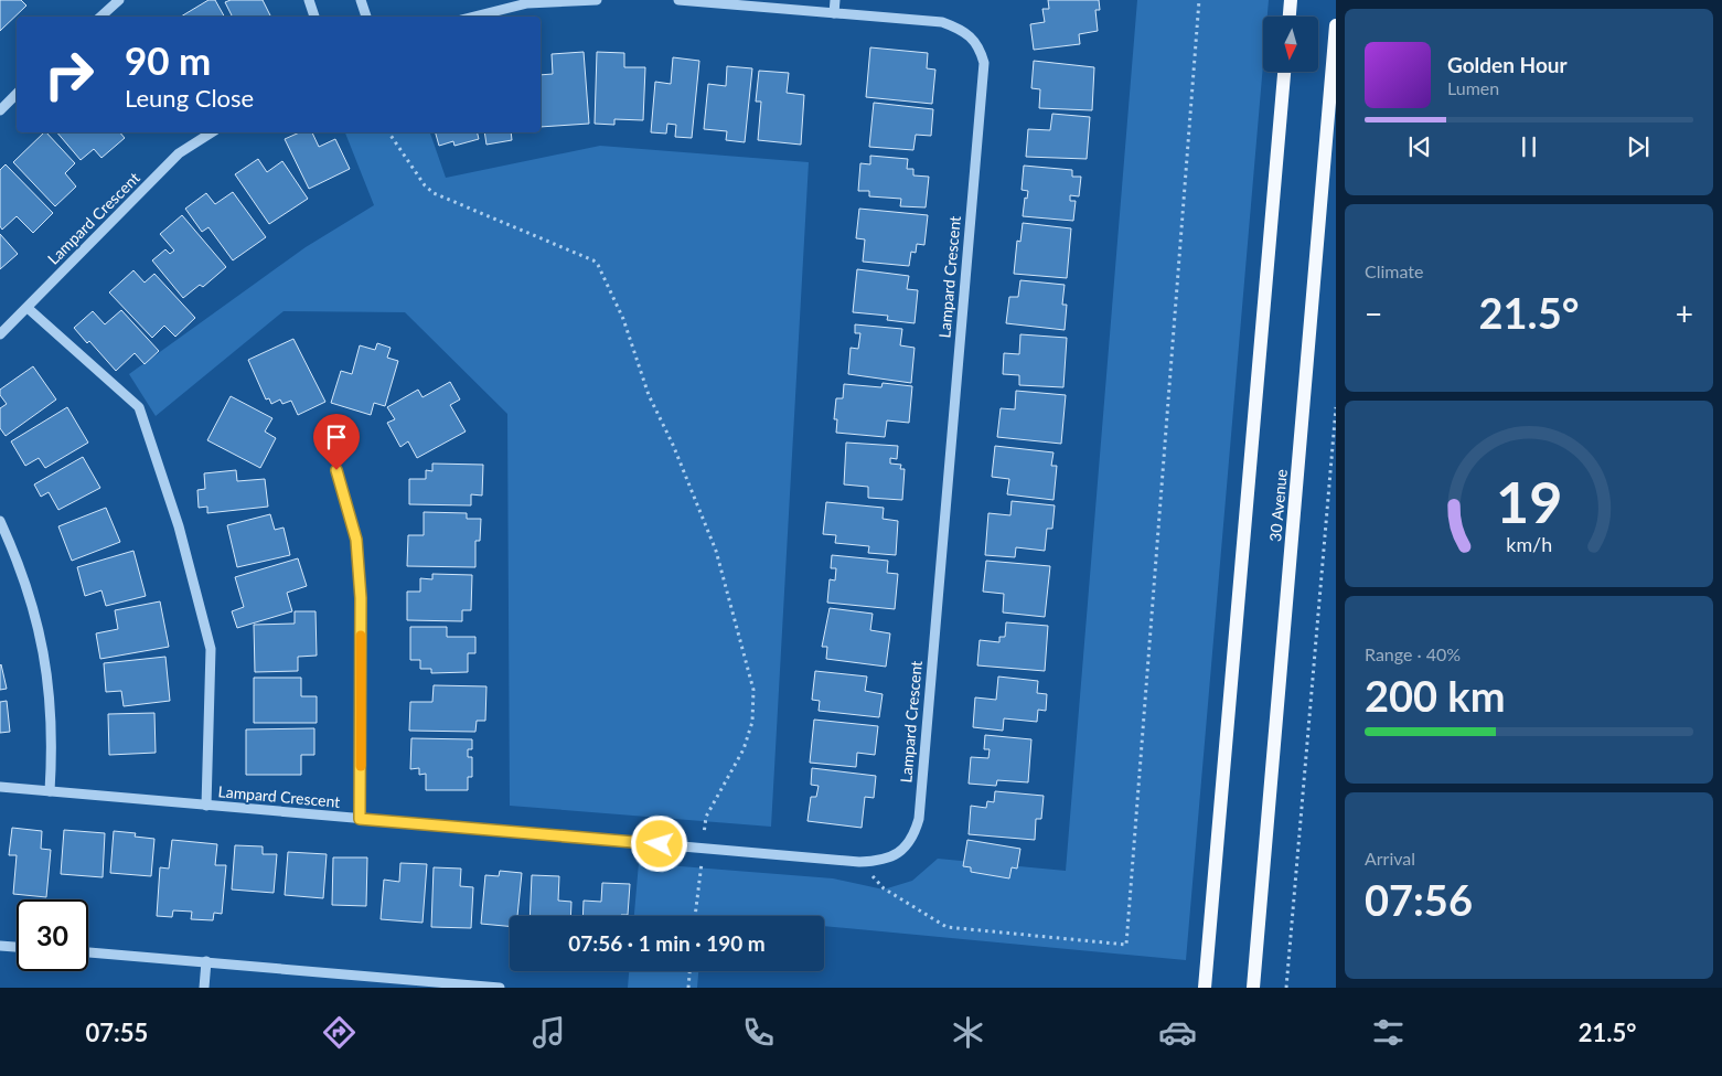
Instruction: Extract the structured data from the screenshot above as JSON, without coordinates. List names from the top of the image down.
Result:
{
  "streets": {
    "main road": ["30 Avenue"],
    "street": ["Lampard Crescent"]
  },
  "north": "bottom",
  "page": {
    "turn": ["90 m", "Leung Close"],
    "song": ["Golden Hour", "Lumen"],
    "tile": [
      "Climate",
      ["Range · 40%", "200 km"],
      ["Arrival", "07:56"]
    ],
    "heat": ["−", "21.5°", "+"],
    "limit": "30",
    "trip": "07:56 · 1 min · 190 m",
    "tabs": ["07:55", "21.5°"],
    "gauge": ["19", "km/h"]
  }
}
